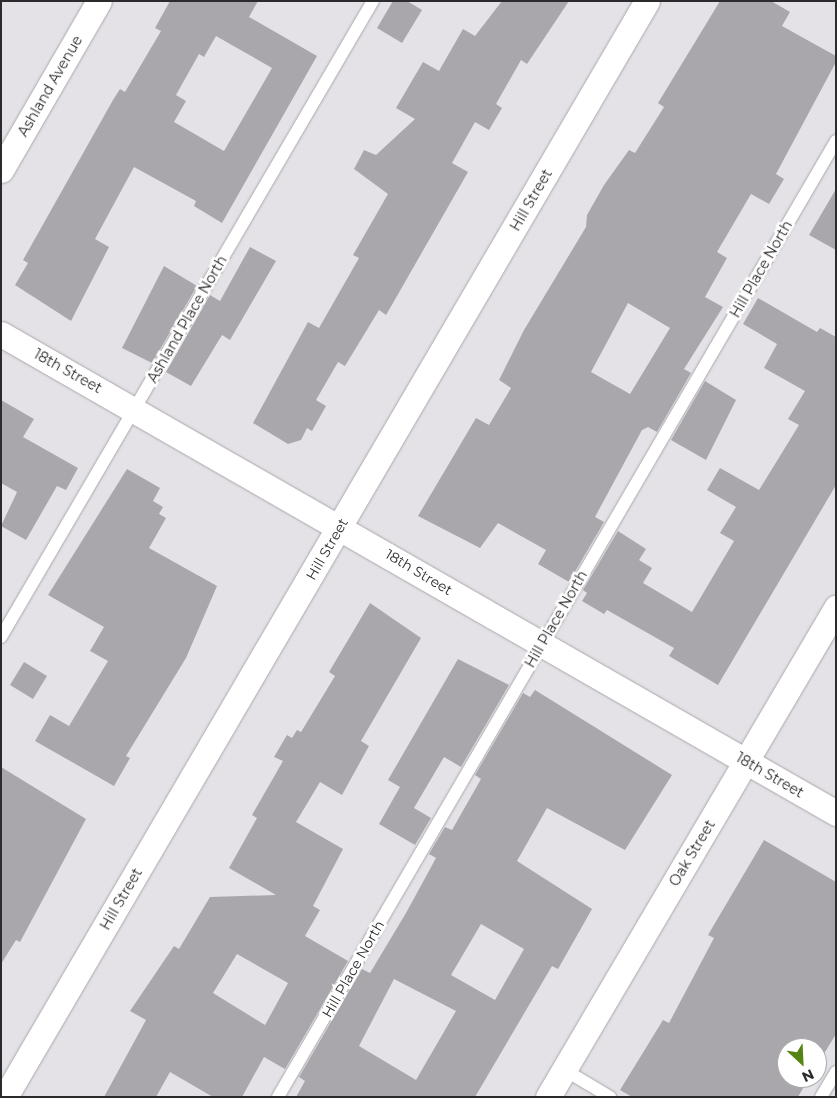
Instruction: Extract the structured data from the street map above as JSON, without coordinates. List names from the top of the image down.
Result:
{
  "streets": {
    "street": [
      "Ashland Avenue",
      "Hill Street",
      "18th Street",
      "Oak Street"
    ],
    "lane": ["Hill Place North", "Ashland Place North"]
  },
  "crossings": [
    ["Hill Street", "18th Street"],
    ["Hill Place North", "18th Street"],
    ["Ashland Place North", "18th Street"],
    ["18th Street", "Oak Street"]
  ],
  "north": "bottom right"
}
